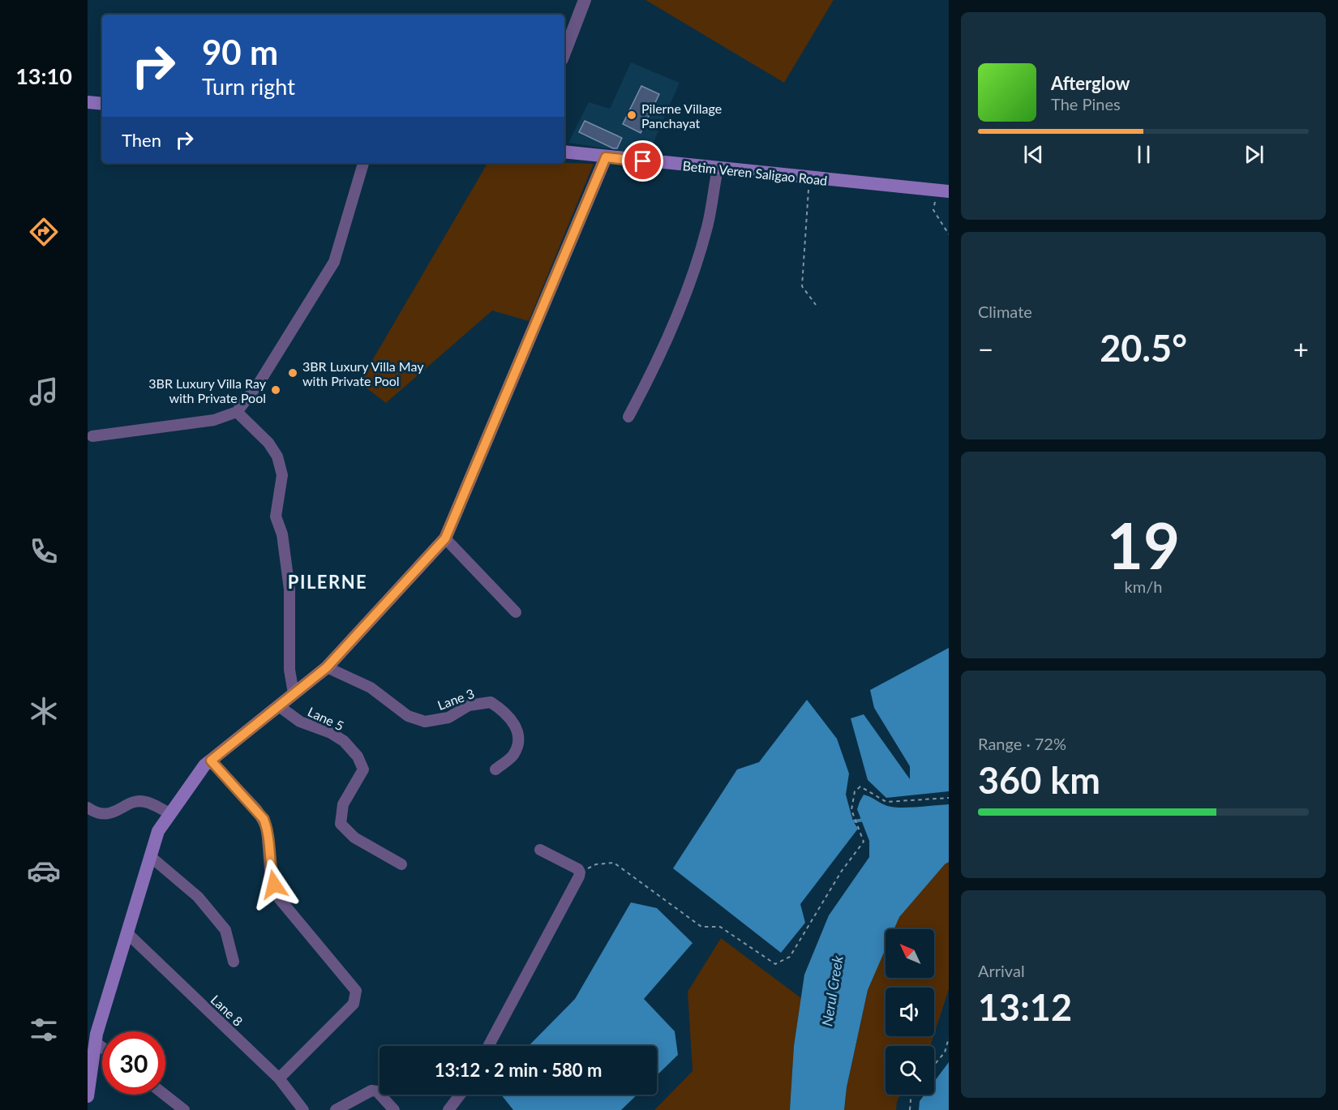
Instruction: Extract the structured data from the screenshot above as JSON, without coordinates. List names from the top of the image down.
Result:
{
  "streets": {
    "main road": ["Betim Veren Saligao Road"],
    "street": ["Lane 3", "Lane 5", "Lane 8"]
  },
  "districts": ["PILERNE"],
  "water": ["Nerul Creek"],
  "places": ["Pilerne Village Panchayat", "3BR Luxury Villa May with Private Pool", "3BR Luxury Villa Ray with Private Pool"],
  "north": "top left",
  "page": {
    "tabs": "13:10",
    "turn": ["90 m", "Turn right"],
    "song": ["Afterglow", "The Pines"],
    "then": "Then",
    "tile": [
      "Climate",
      ["19", "km/h"],
      ["Range · 72%", "360 km"],
      ["Arrival", "13:12"]
    ],
    "heat": ["−", "20.5°", "+"],
    "limit": "30",
    "trip": "13:12 · 2 min · 580 m"
  }
}
